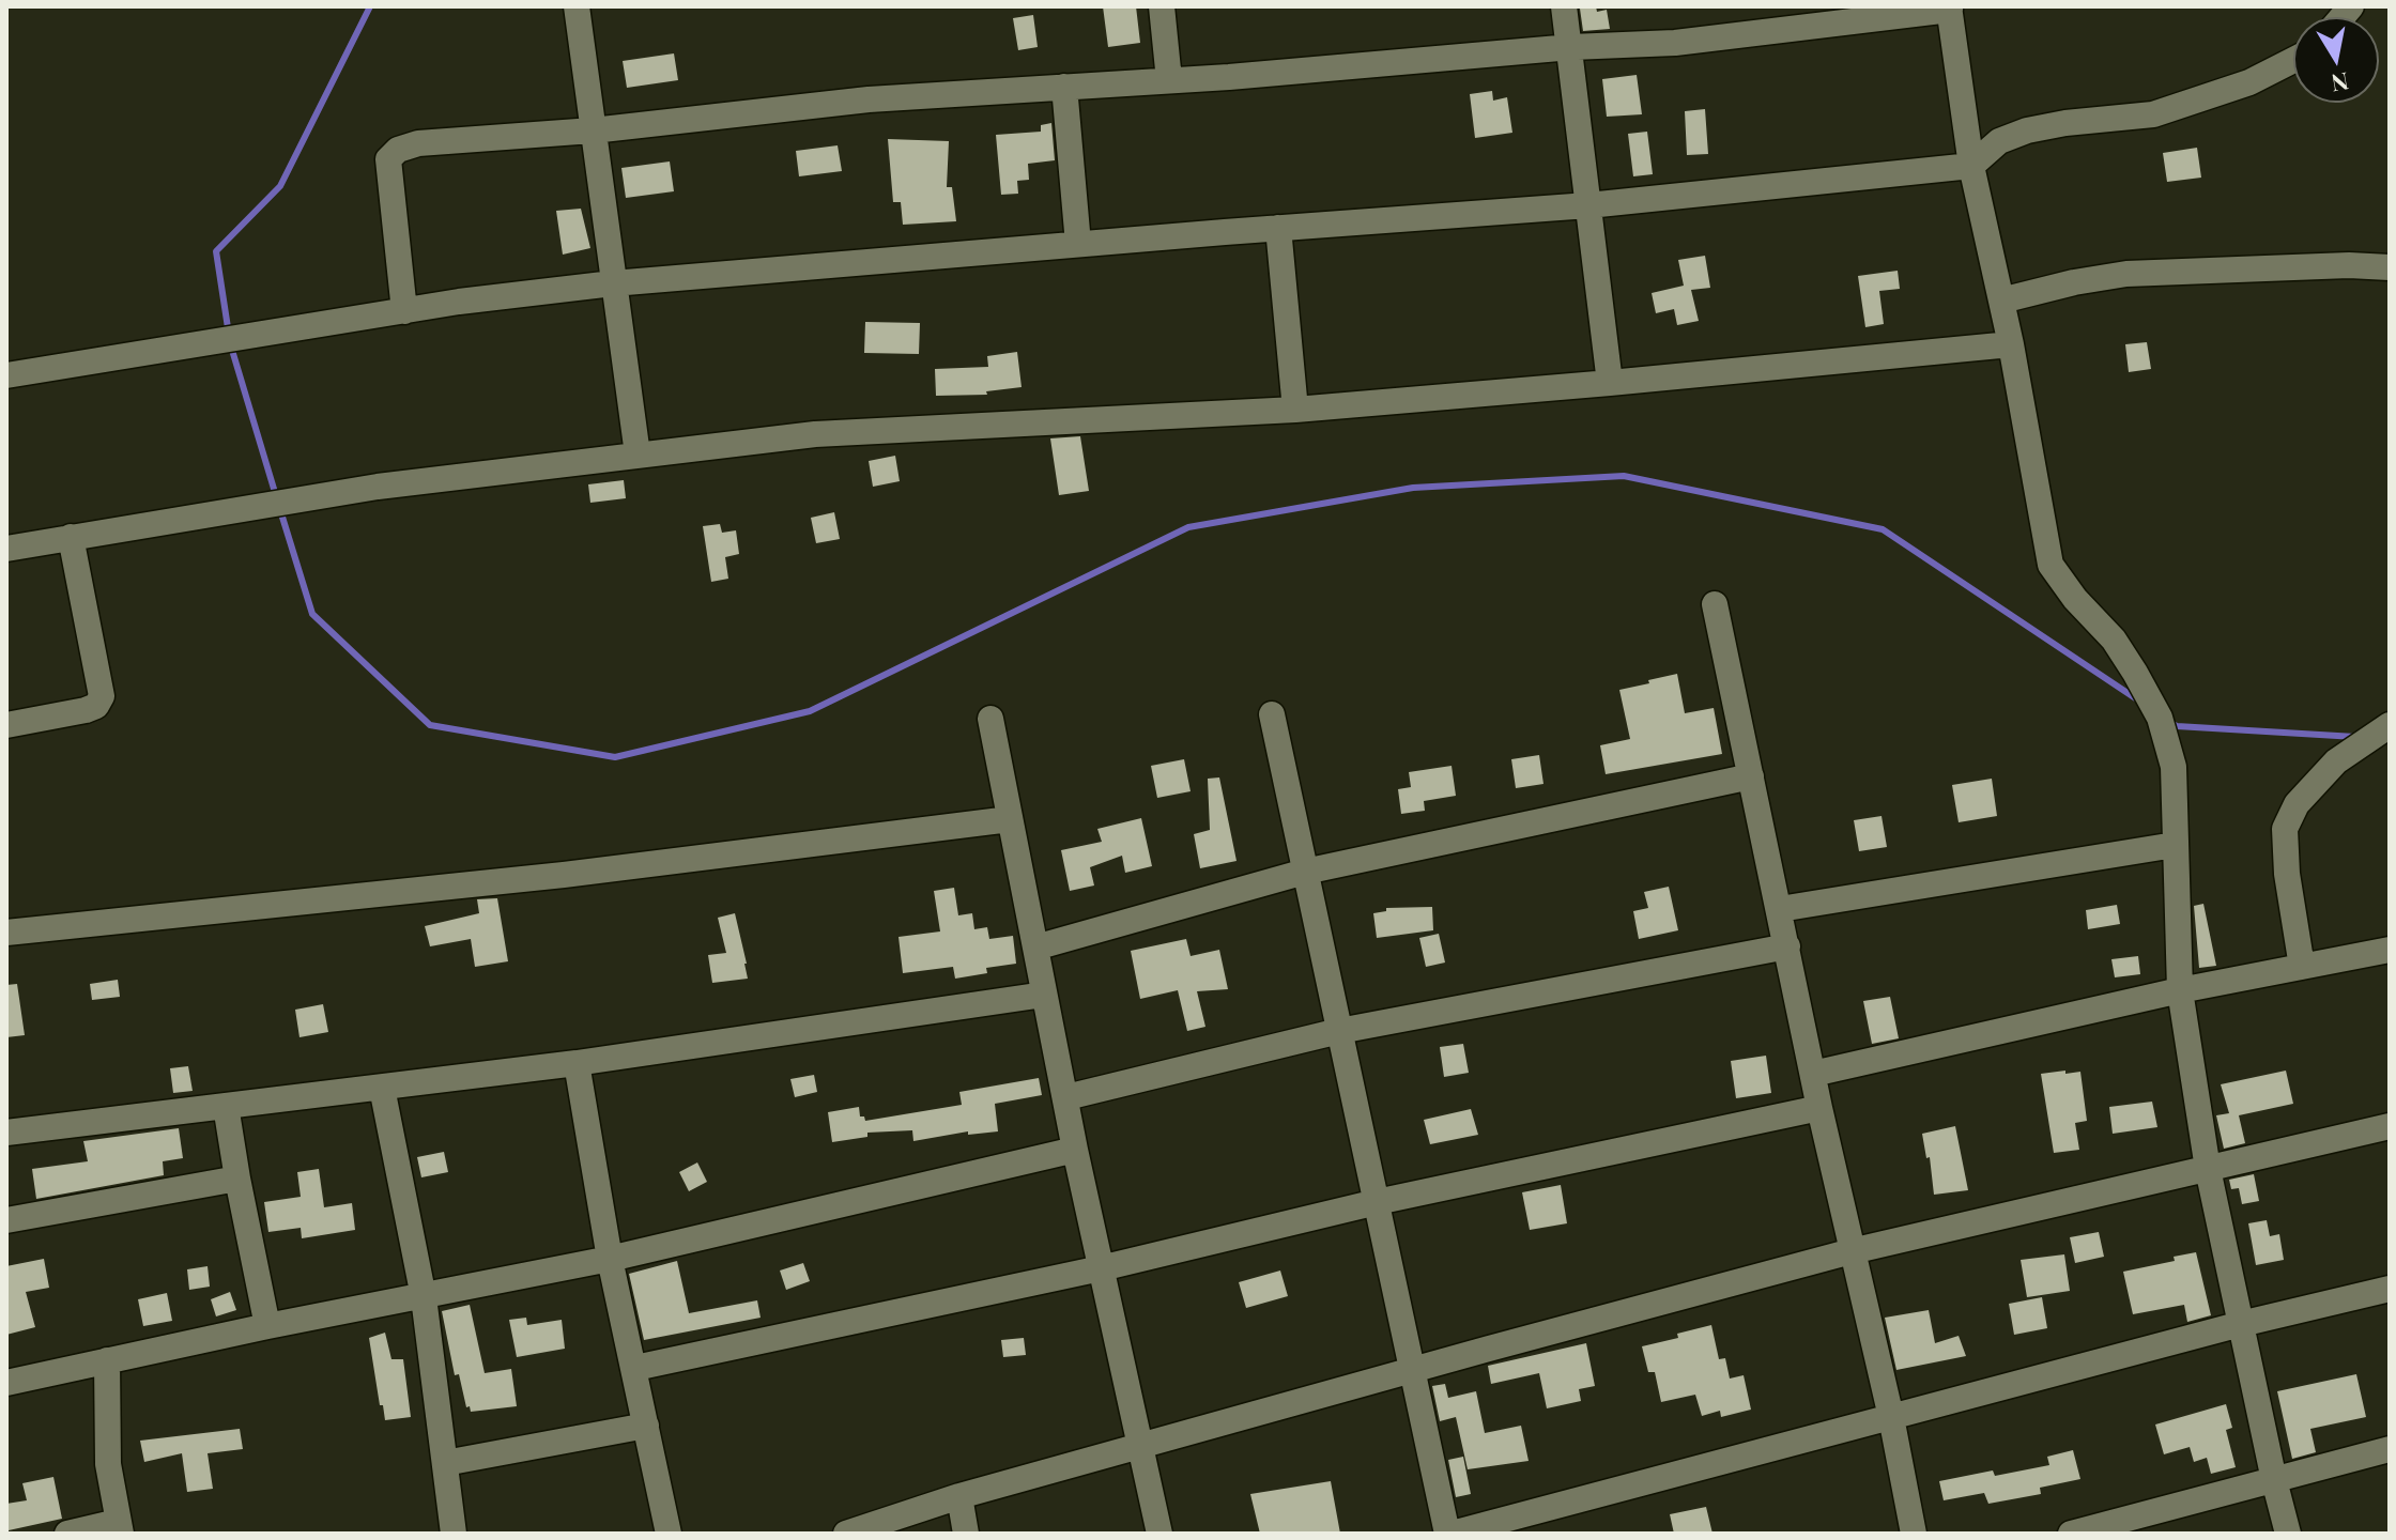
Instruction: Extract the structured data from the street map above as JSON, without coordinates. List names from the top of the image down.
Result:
{
  "north": "bottom"
}
